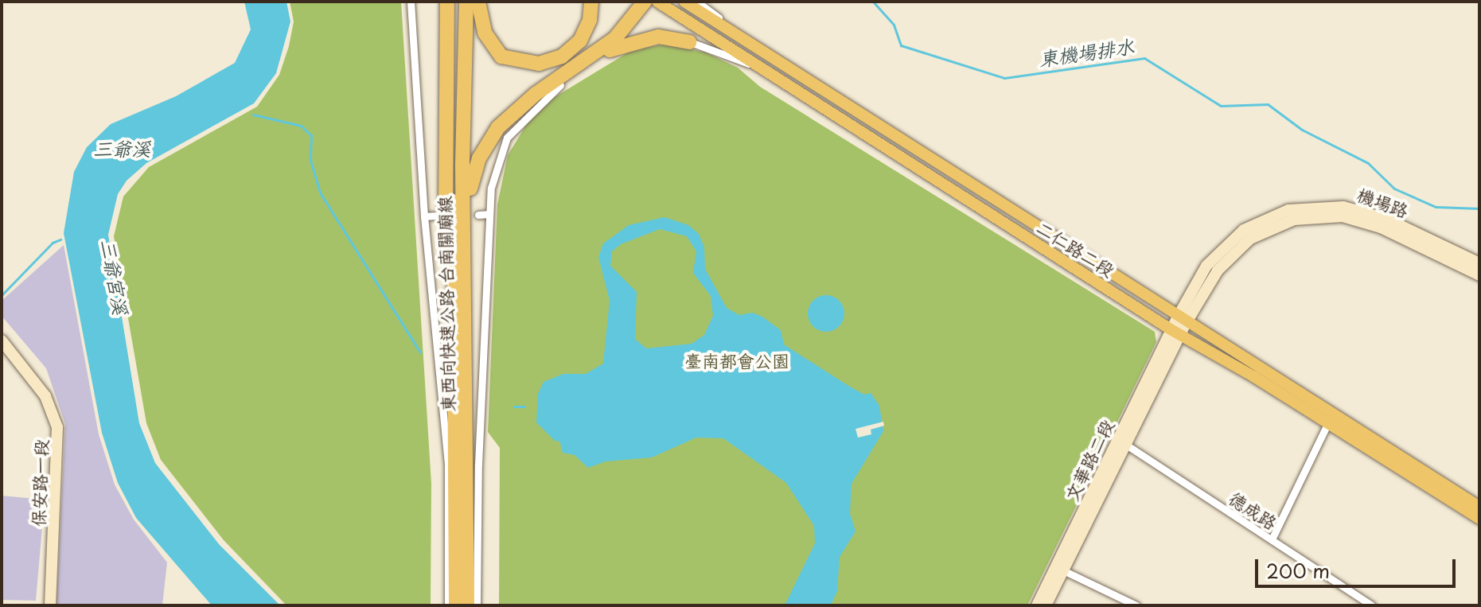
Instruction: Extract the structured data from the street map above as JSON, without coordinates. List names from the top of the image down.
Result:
{
  "streets": {
    "highway": ["東西向快速公路 台南關廟線"],
    "main road": ["二仁路二段"],
    "street": [
      "機場路",
      "文華路二段",
      "保安路一段",
      "德成路"
    ]
  },
  "crossings": [
    ["機場路", "二仁路二段"],
    ["機場路", "文華路二段"],
    ["二仁路二段", "文華路二段"],
    ["文華路二段", "德成路"]
  ],
  "water": ["東機場排水", "三爺溪", "三爺宮溪"],
  "parks": ["臺南都會公園"],
  "scale_bar": "200 m"
}
